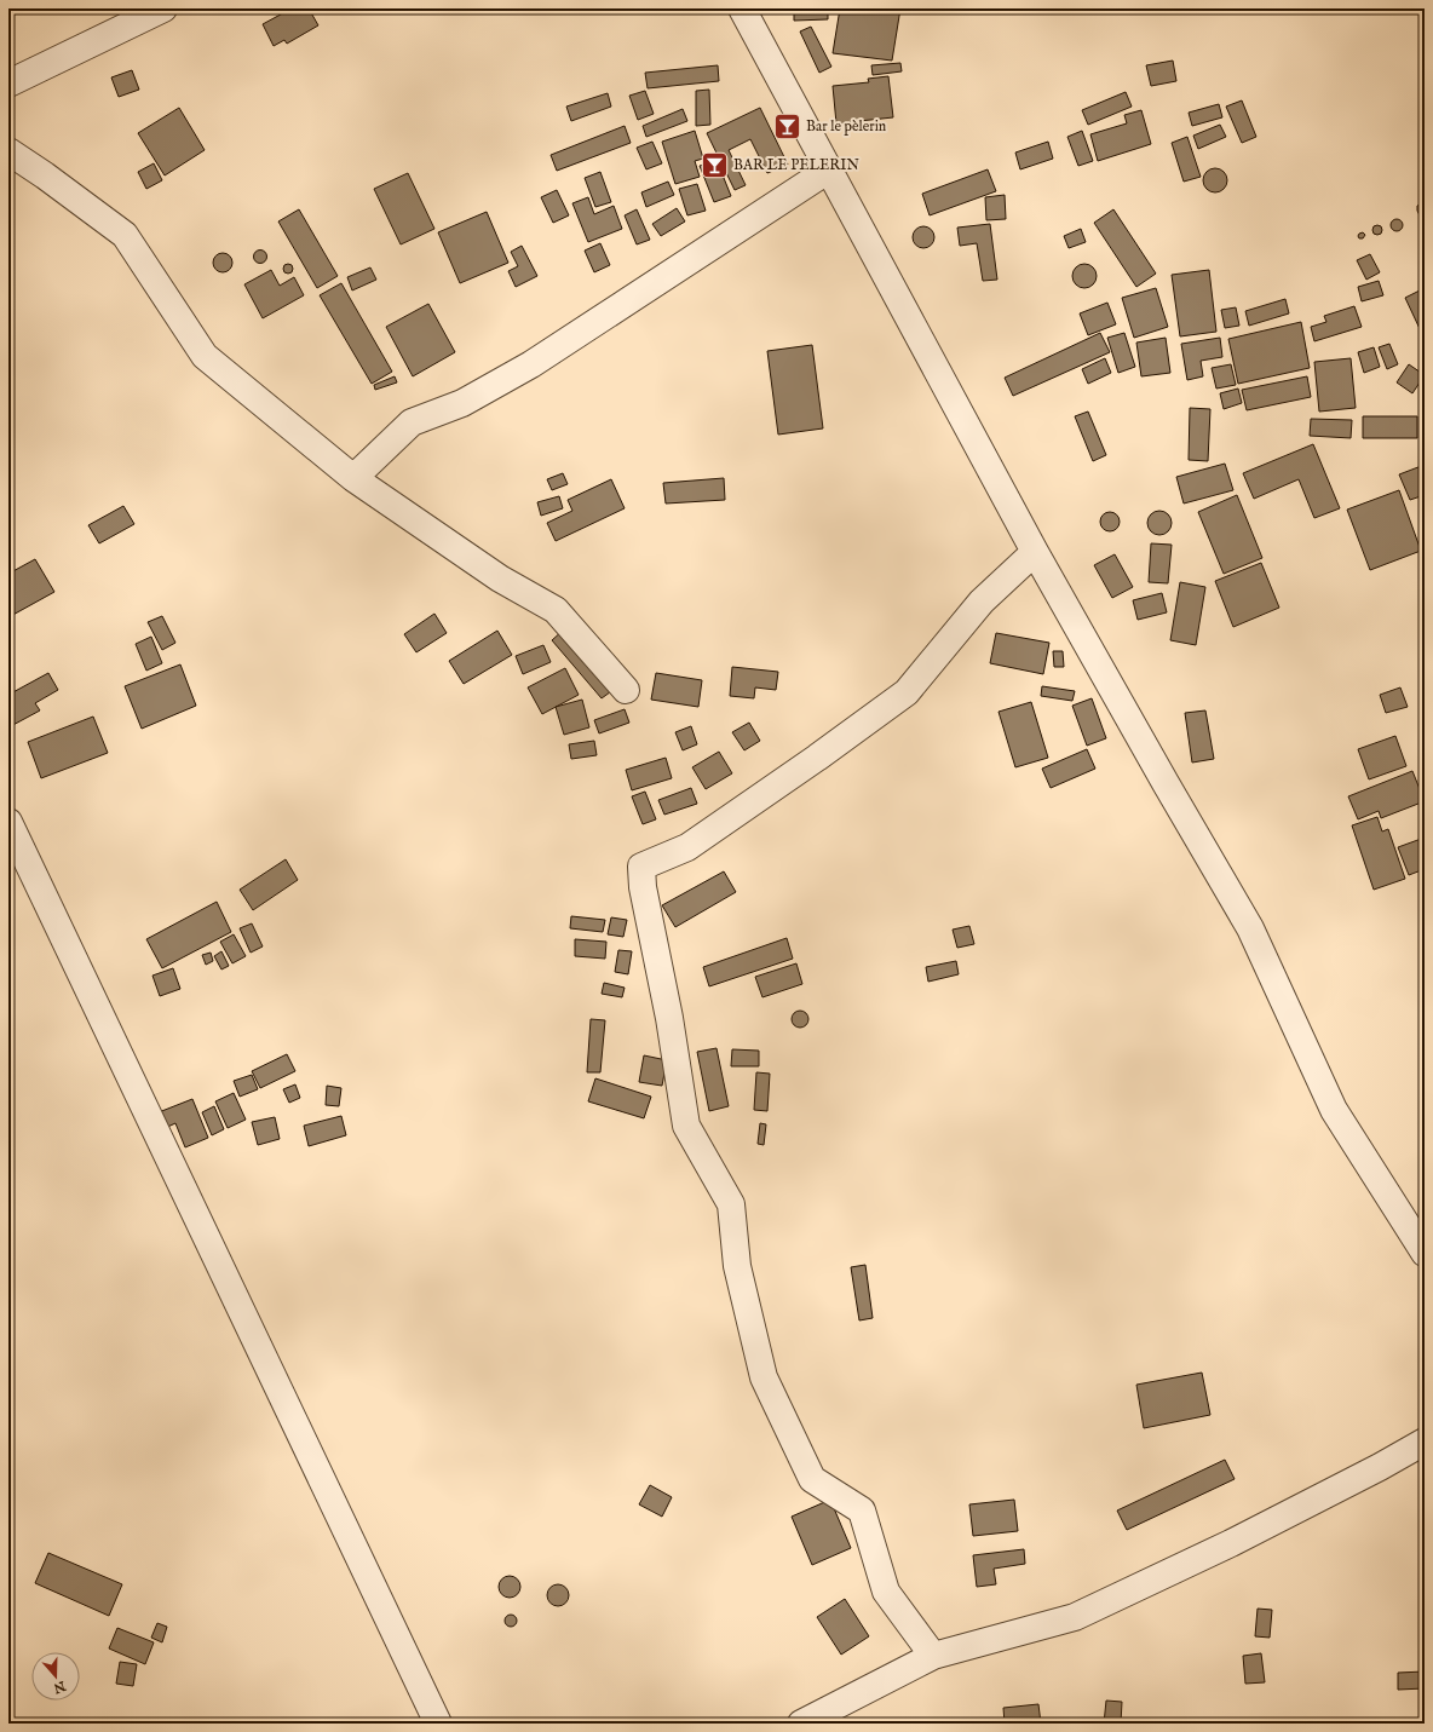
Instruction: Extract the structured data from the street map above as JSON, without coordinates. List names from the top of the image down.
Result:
{
  "places": {
    "bar": ["Bar le pèlerin", "BAR LE PELERIN"]
  },
  "north": "bottom"
}
